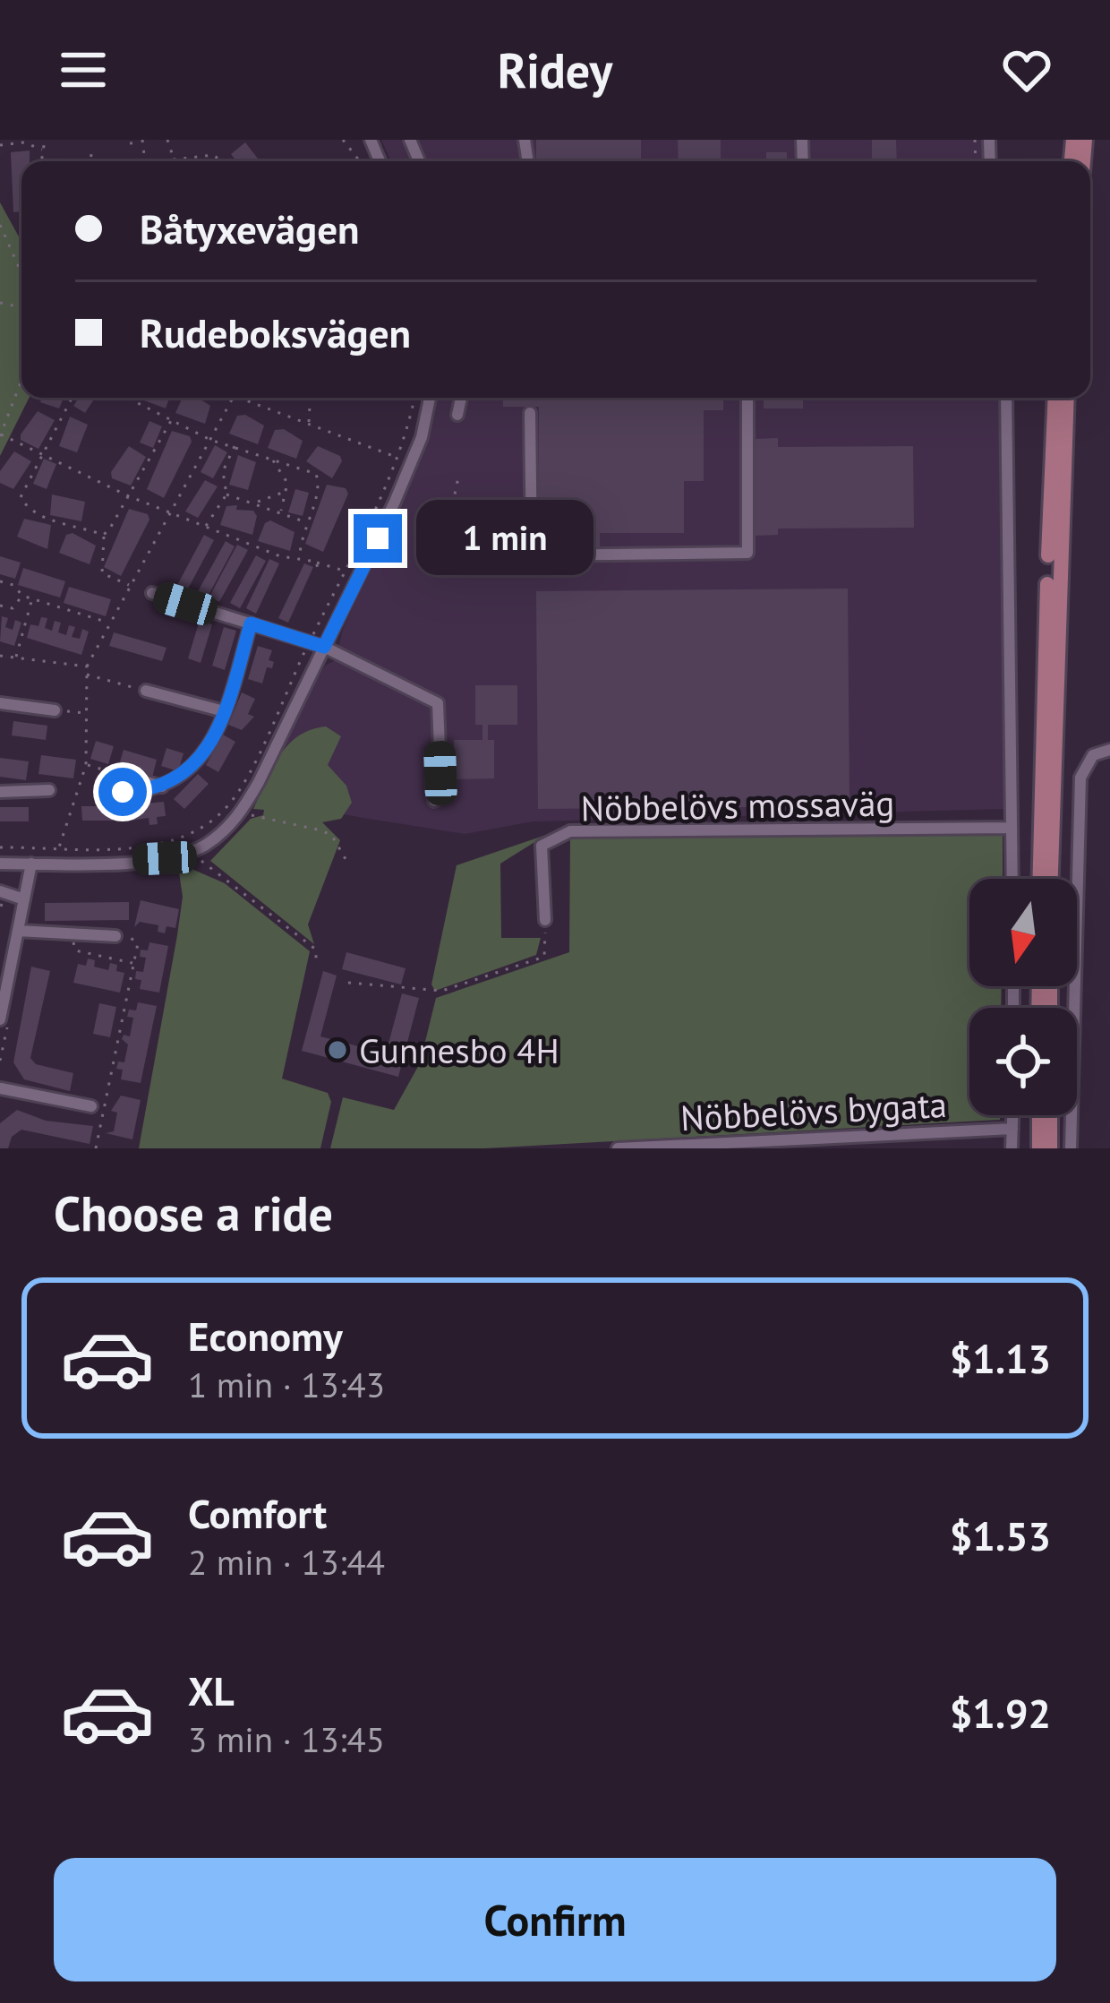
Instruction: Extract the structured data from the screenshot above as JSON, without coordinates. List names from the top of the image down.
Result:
{
  "streets": {
    "street": ["Nöbbelövs mossaväg", "Nöbbelövs bygata"]
  },
  "places": ["Gunnesbo 4H"],
  "north": "bottom",
  "page": {
    "header": "Ridey",
    "banner": ["Båtyxevägen", "Rudeboksvägen"],
    "bubble": "1 min",
    "heading": "Choose a ride",
    "list": [
      {
        "name": "Economy",
        "note": "1 min · 13:43",
        "value": "$1.13"
      },
      {
        "name": "Comfort",
        "note": "2 min · 13:44",
        "value": "$1.53"
      },
      {
        "name": "XL",
        "note": "3 min · 13:45",
        "value": "$1.92"
      }
    ],
    "buttons": "Confirm"
  }
}
